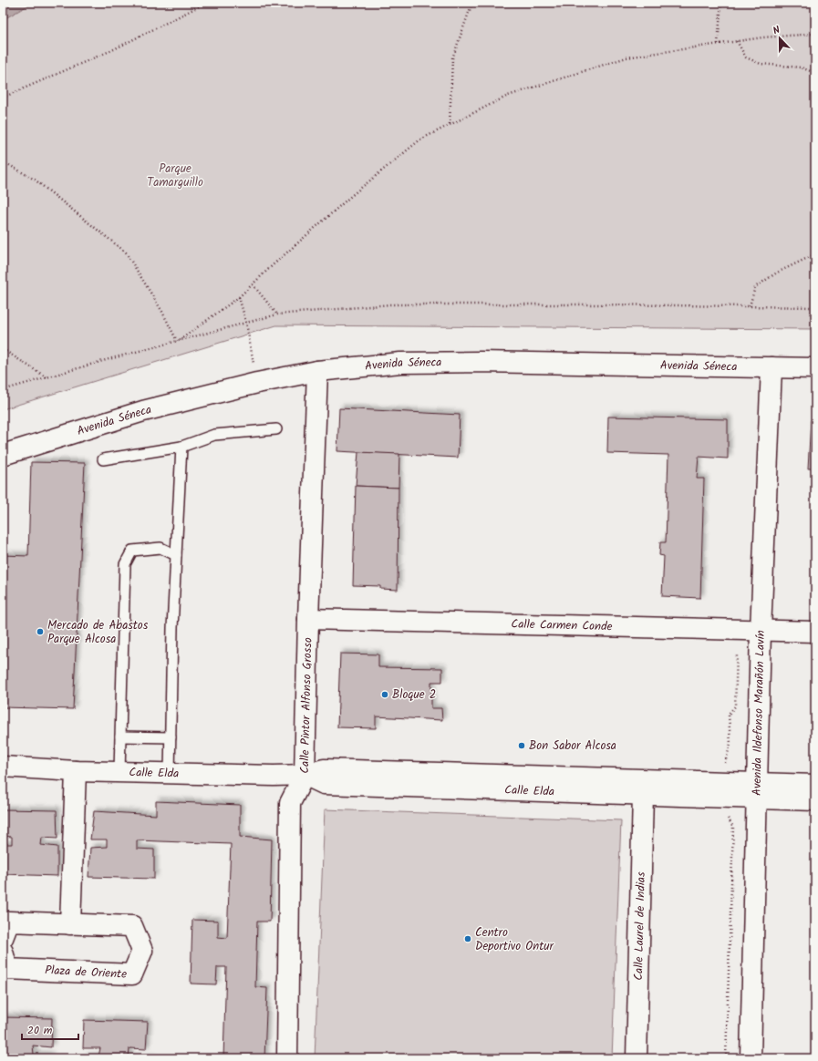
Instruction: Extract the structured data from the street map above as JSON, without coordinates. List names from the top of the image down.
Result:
{
  "streets": {
    "street": [
      "Avenida Séneca",
      "Calle Carmen Conde",
      "Calle Pintor Alfonso Grosso",
      "Avenida Ildefonso Marañón Lavín",
      "Calle Elda",
      "Calle Laurel de Indias",
      "Plaza de Oriente"
    ]
  },
  "crossings": [
    ["Avenida Séneca", "Calle Pintor Alfonso Grosso"],
    ["Avenida Séneca", "Avenida Ildefonso Marañón Lavín"],
    ["Calle Carmen Conde", "Calle Pintor Alfonso Grosso"],
    ["Calle Carmen Conde", "Avenida Ildefonso Marañón Lavín"],
    ["Calle Pintor Alfonso Grosso", "Calle Elda"],
    ["Avenida Ildefonso Marañón Lavín", "Calle Elda"],
    ["Calle Elda", "Calle Laurel de Indias"]
  ],
  "parks": ["Parque Tamarguillo"],
  "places": [
    "Mercado de Abastos Parque Alcosa",
    "Bloque 2",
    "Bon Sabor Alcosa",
    "Centro Deportivo Ontur"
  ],
  "scale_bar": "20 m",
  "north": "top"
}
